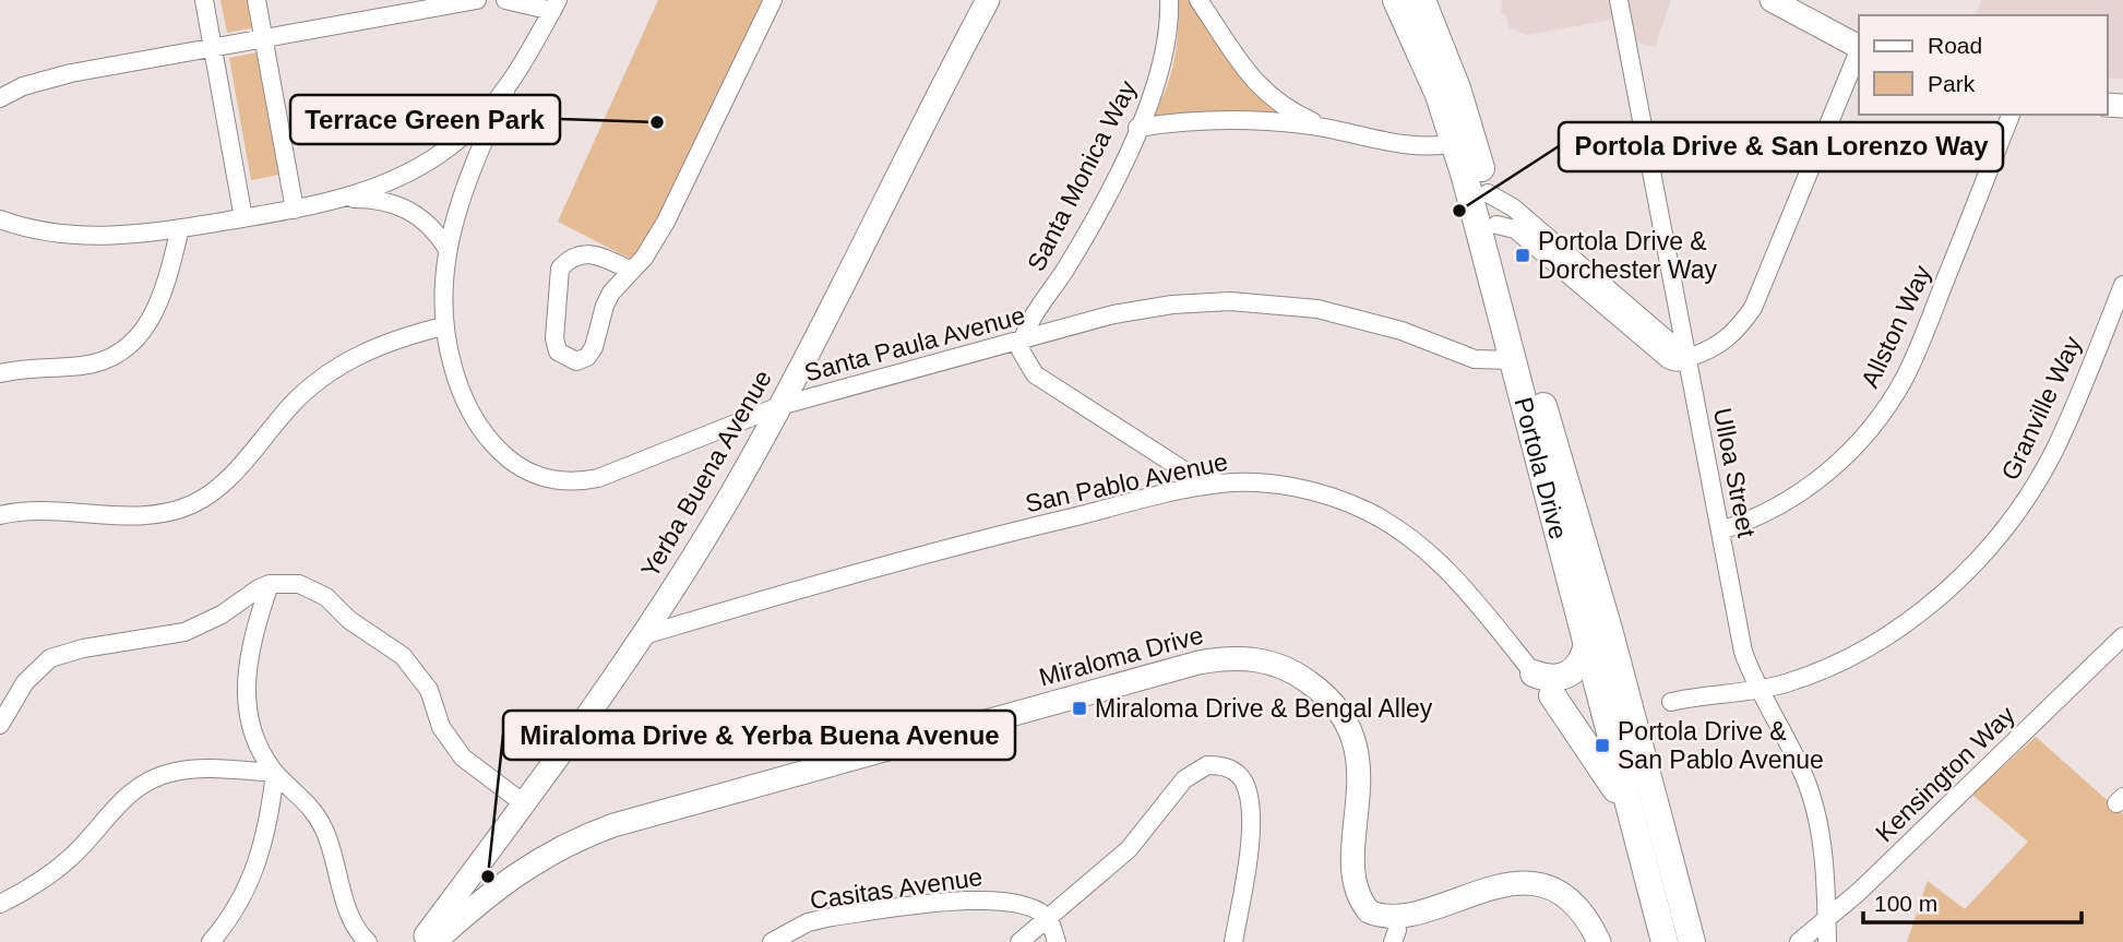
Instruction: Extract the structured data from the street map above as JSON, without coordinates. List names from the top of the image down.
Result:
{
  "streets": {
    "main road": ["Portola Drive"],
    "street": [
      "Santa Monica Way",
      "Allston Way",
      "Santa Paula Avenue",
      "Granville Way",
      "Ulloa Street",
      "Yerba Buena Avenue",
      "San Pablo Avenue",
      "Miraloma Drive",
      "Kensington Way",
      "Casitas Avenue"
    ]
  },
  "crossings": [
    ["Santa Monica Way", "Santa Paula Avenue"],
    ["Allston Way", "Ulloa Street"],
    ["Santa Paula Avenue", "Portola Drive"],
    ["Santa Paula Avenue", "Yerba Buena Avenue"],
    ["Granville Way", "Ulloa Street"],
    ["Ulloa Street", "Kensington Way"],
    ["Yerba Buena Avenue", "San Pablo Avenue"],
    ["Yerba Buena Avenue", "Miraloma Drive"]
  ],
  "places": {
    "other": ["Terrace Green Park", "Portola Drive & San Lorenzo Way", "Miraloma Drive & Yerba Buena Avenue"],
    "transit": ["Portola Drive & Dorchester Way", "Miraloma Drive & Bengal Alley", "Portola Drive & San Pablo Avenue"]
  },
  "legend": ["Road", "Park"],
  "scale_bar": "100 m"
}
